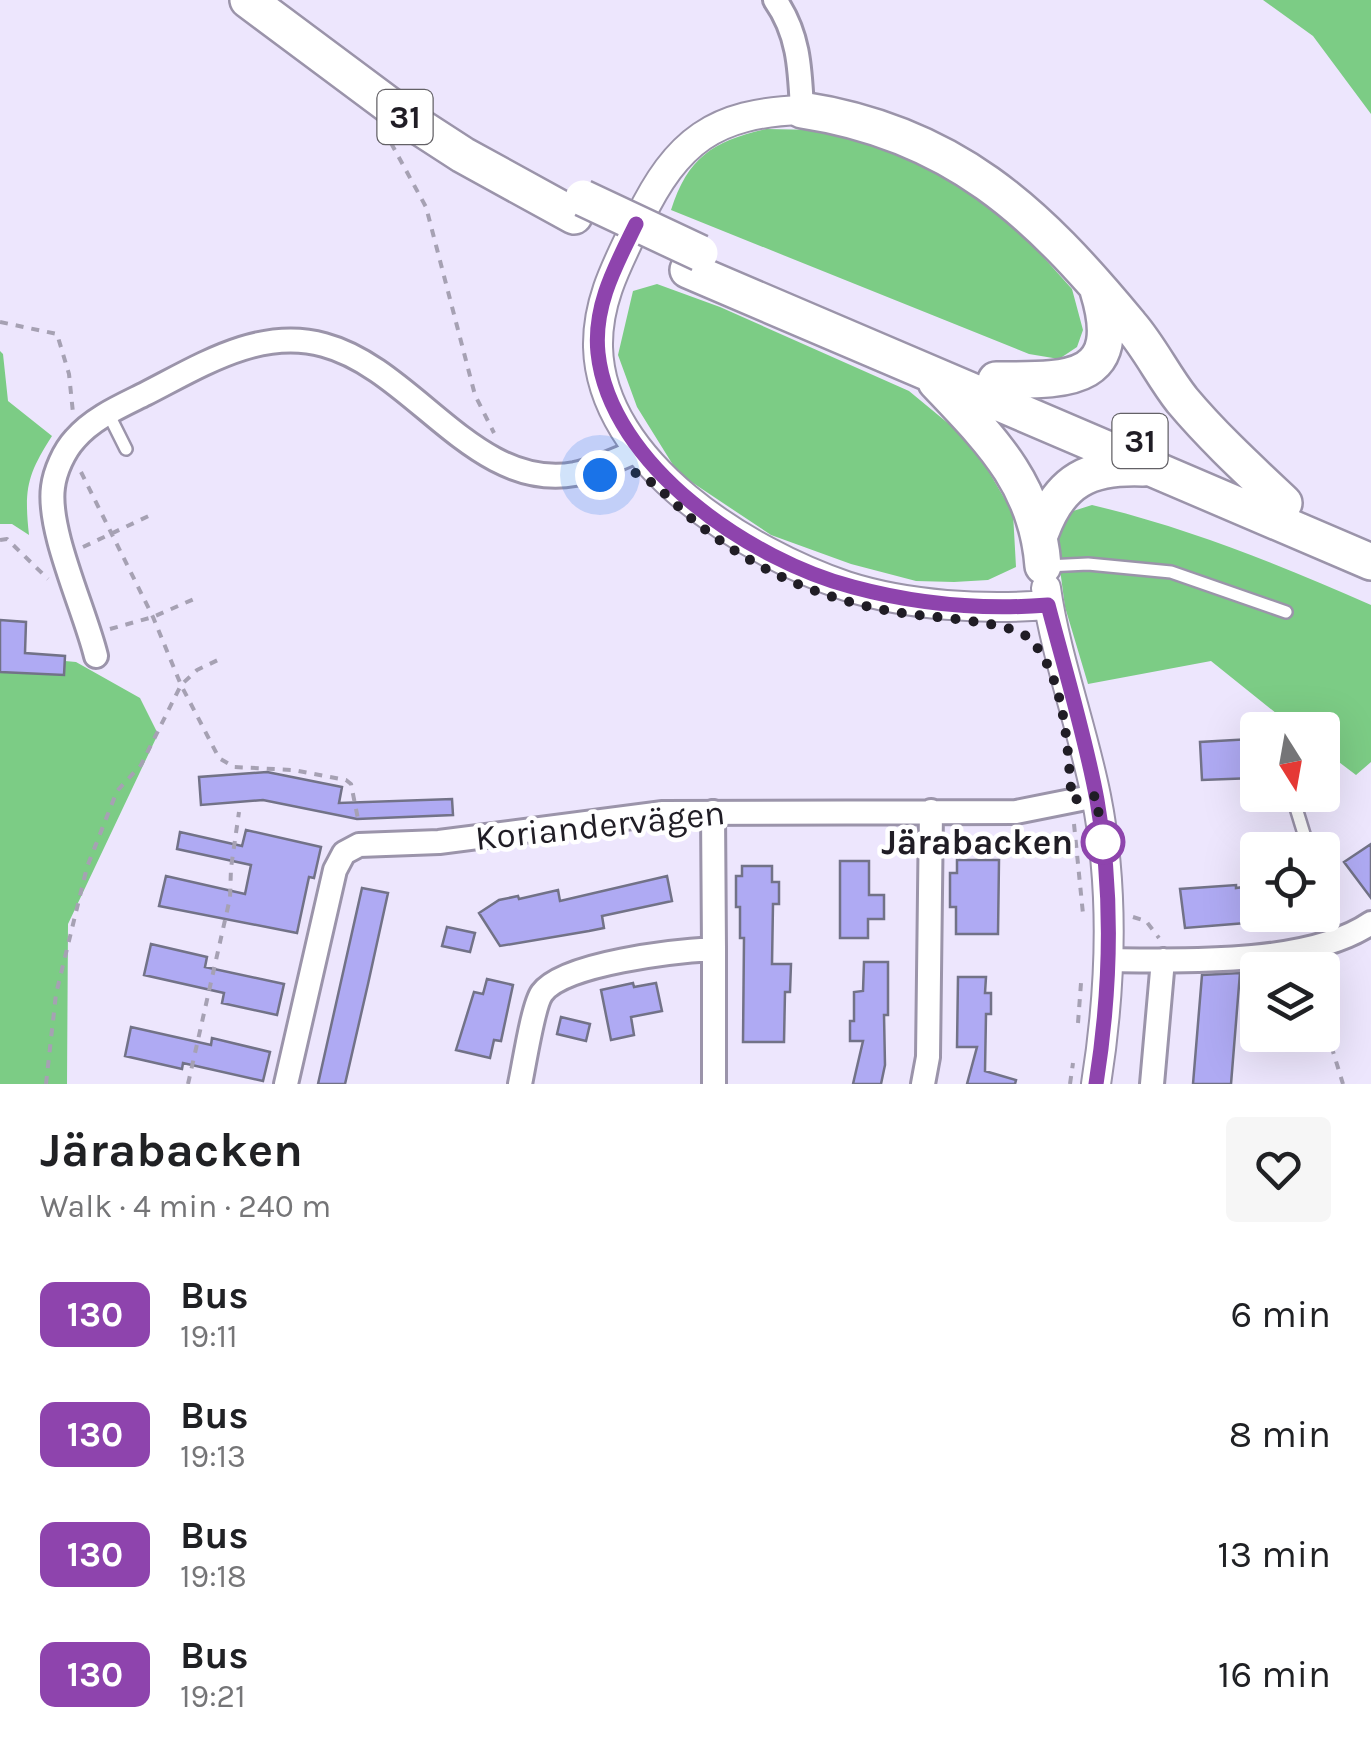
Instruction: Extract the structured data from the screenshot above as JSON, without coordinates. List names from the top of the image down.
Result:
{
  "streets": {
    "highway": ["31"],
    "street": ["Koriandervägen"]
  },
  "places": ["Järabacken"],
  "lines": ["bus line 130"],
  "north": "bottom",
  "page": {
    "heading": ["Järabacken", "Walk · 4 min · 240 m"],
    "list": [
      {
        "mark": "130",
        "name": "Bus",
        "note": "19:11",
        "value": "6 min"
      },
      {
        "mark": "130",
        "name": "Bus",
        "note": "19:13",
        "value": "8 min"
      },
      {
        "mark": "130",
        "name": "Bus",
        "note": "19:18",
        "value": "13 min"
      },
      {
        "mark": "130",
        "name": "Bus",
        "note": "19:21",
        "value": "16 min"
      }
    ]
  }
}
